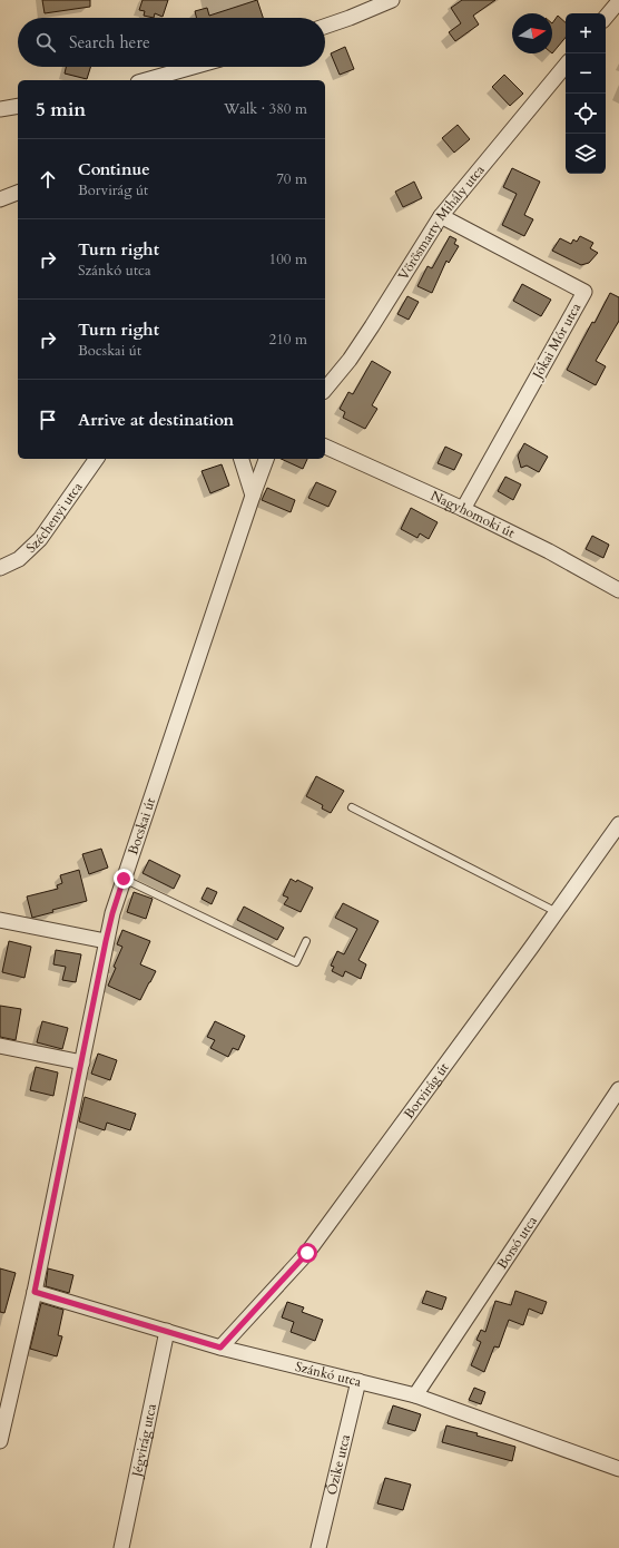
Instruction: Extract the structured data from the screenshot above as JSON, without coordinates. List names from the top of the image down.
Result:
{
  "streets": {
    "street": [
      "Vörösmarty Mihály utca",
      "Jókai Mór utca",
      "Nagyhomoki út",
      "Széchenyi utca",
      "Bocskai út",
      "Borvirág út",
      "Borsó utca",
      "Szánkó utca",
      "Jégvirág utca",
      "Őzike utca"
    ]
  },
  "crossings": [
    ["Vörösmarty Mihály utca", "Jókai Mór utca"],
    ["Jókai Mór utca", "Nagyhomoki út"],
    ["Bocskai út", "Szánkó utca"],
    ["Borvirág út", "Szánkó utca"],
    ["Borsó utca", "Szánkó utca"],
    ["Szánkó utca", "Jégvirág utca"],
    ["Szánkó utca", "Őzike utca"]
  ],
  "north": "right",
  "page": {
    "map_buttons": ["+", "−"],
    "search": "Search here",
    "heading": ["5 min", "Walk · 380 m"],
    "list": [
      ["Continue", "Borvirág út", "70 m"],
      ["Turn right", "Szánkó utca", "100 m"],
      ["Turn right", "Bocskai út", "210 m"],
      "Arrive at destination"
    ]
  }
}
